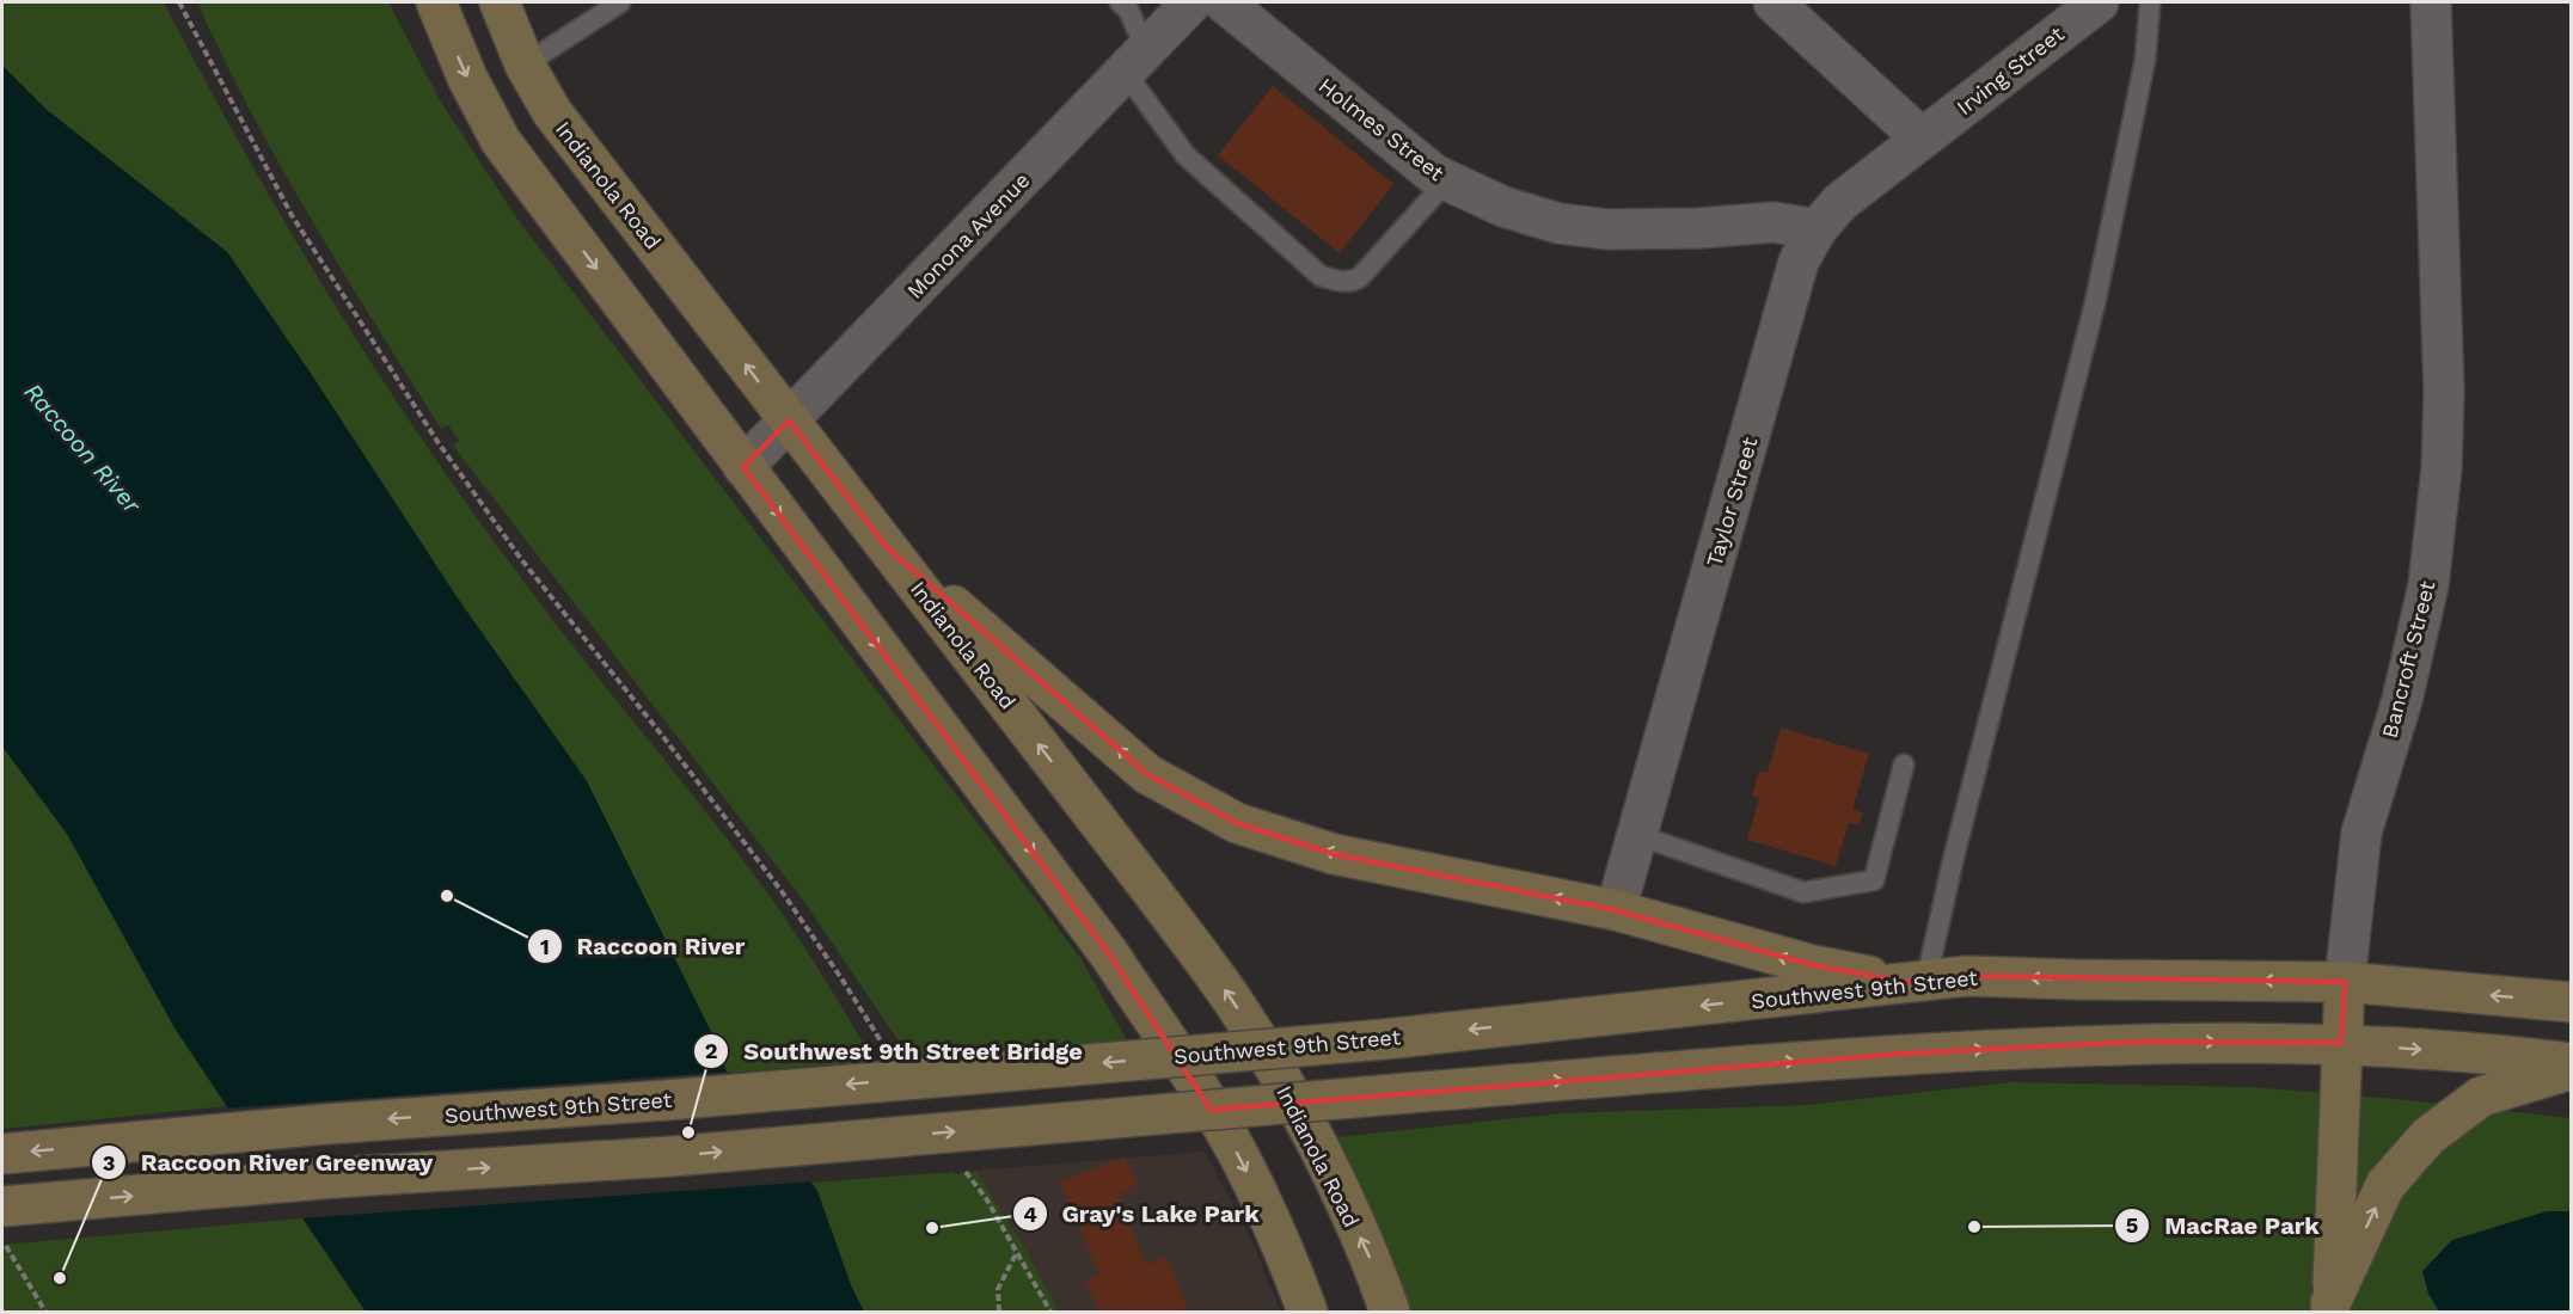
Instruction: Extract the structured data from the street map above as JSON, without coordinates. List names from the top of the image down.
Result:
{
  "streets": {
    "main road": ["Indianola Road", "Bancroft Street", "Southwest 9th Street"],
    "street": [
      "Irving Street",
      "Holmes Street",
      "Monona Avenue",
      "Taylor Street"
    ]
  },
  "crossings": [
    ["Irving Street", "Taylor Street"],
    ["Holmes Street", "Taylor Street"],
    ["Indianola Road", "Monona Avenue"],
    ["Bancroft Street", "Southwest 9th Street"]
  ],
  "water": ["Raccoon River"],
  "places": [
    "Raccoon River",
    "Southwest 9th Street Bridge",
    "MacRae Park",
    "Gray's Lake Park",
    "Raccoon River Greenway"
  ]
}
